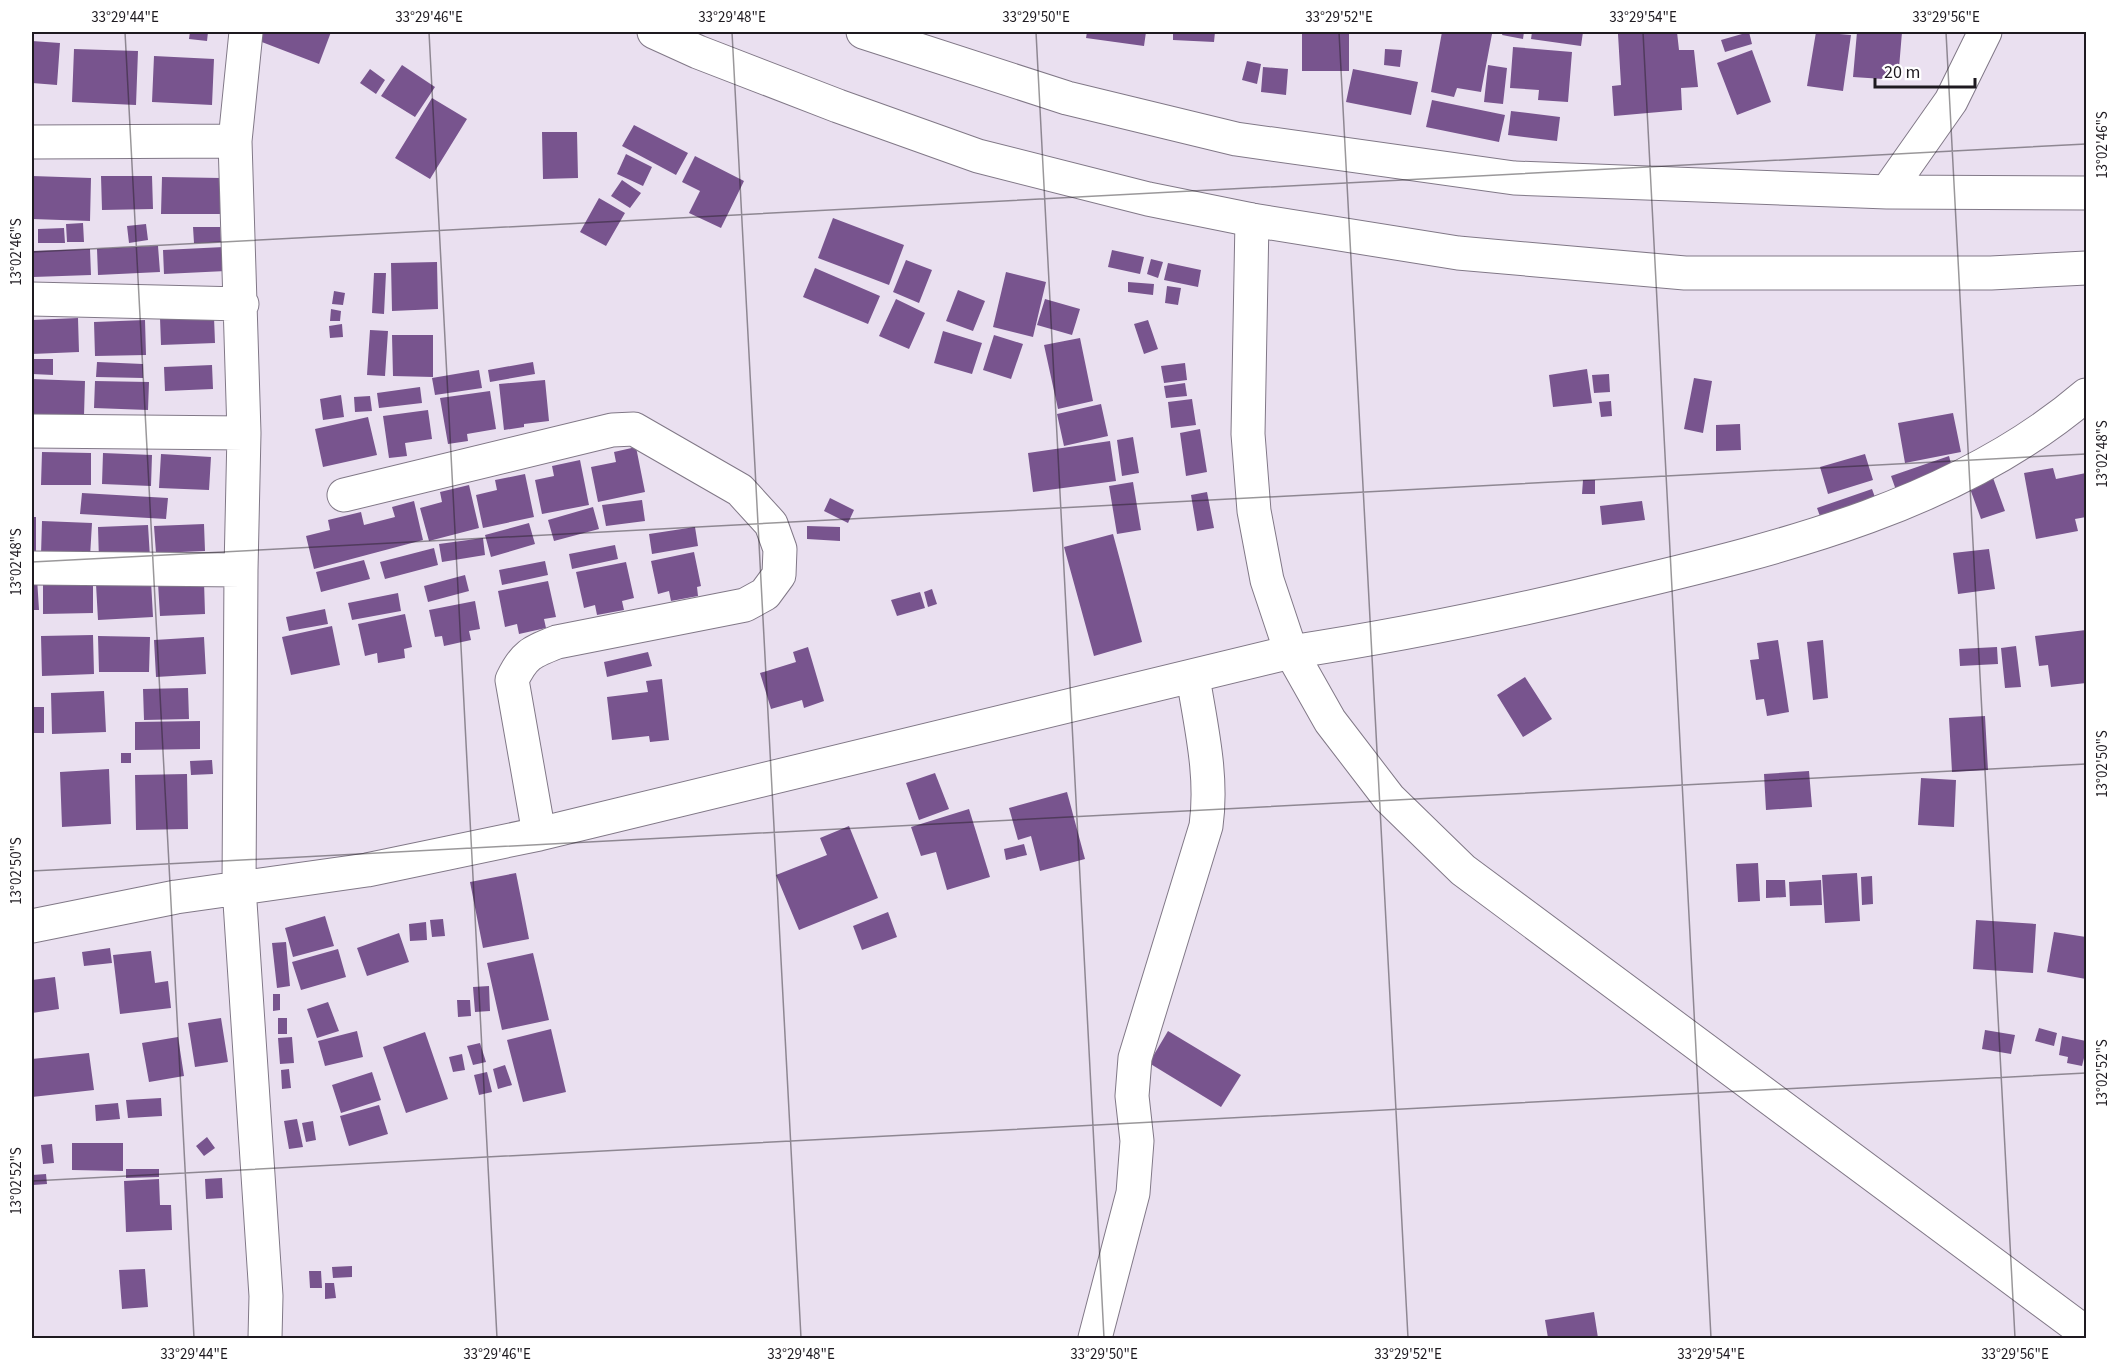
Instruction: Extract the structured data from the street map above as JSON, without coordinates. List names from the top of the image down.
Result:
{
  "scale_bar": "20 m",
  "coordinates": [
    "33°29'44\"E",
    "33°29'46\"E",
    "33°29'48\"E",
    "33°29'50\"E",
    "33°29'52\"E",
    "33°29'54\"E",
    "33°29'56\"E",
    "13°02'46\"S",
    "13°02'48\"S",
    "13°02'50\"S",
    "13°02'52\"S"
  ]
}
